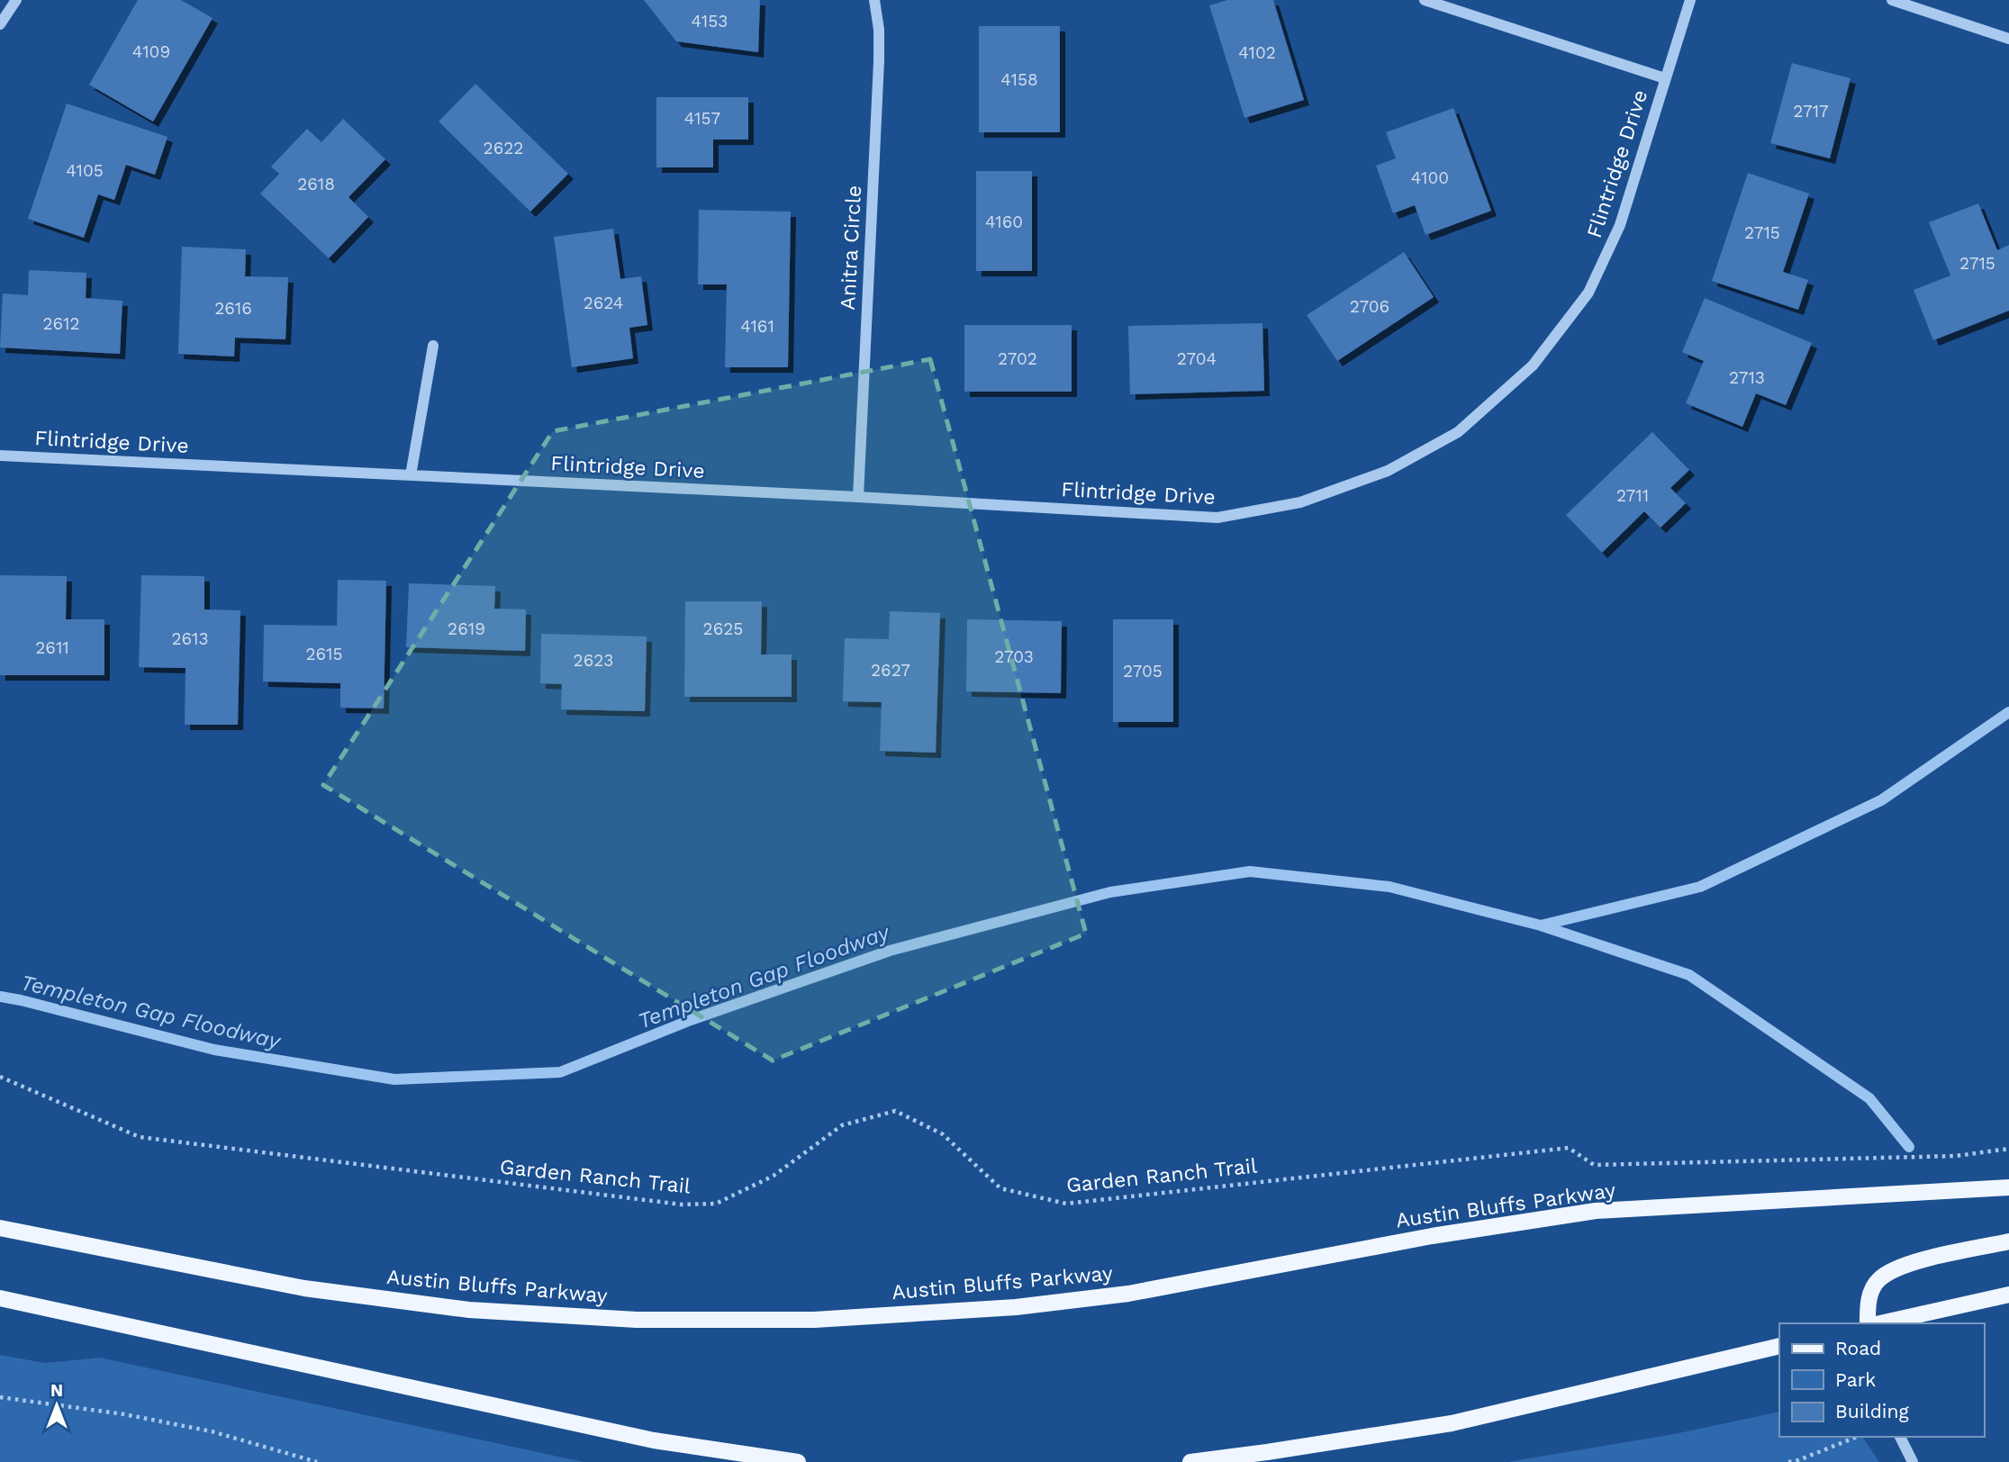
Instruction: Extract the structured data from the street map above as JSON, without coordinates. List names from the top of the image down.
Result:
{
  "streets": {
    "main road": ["Austin Bluffs Parkway"],
    "street": ["Flintridge Drive", "Anitra Circle"],
    "path": ["Garden Ranch Trail"]
  },
  "crossings": [
    ["Flintridge Drive", "Anitra Circle"]
  ],
  "water": ["Templeton Gap Floodway"],
  "house_numbers": [
    "4153",
    "4109",
    "4102",
    "4158",
    "2717",
    "4157",
    "2622",
    "4105",
    "4100",
    "2618",
    "4160",
    "2715",
    "2715",
    "2624",
    "2706",
    "2616",
    "2612",
    "4161",
    "2702",
    "2704",
    "2713",
    "2711",
    "2619",
    "2625",
    "2613",
    "2611",
    "2615",
    "2703",
    "2623",
    "2627",
    "2705"
  ],
  "legend": ["Road", "Park", "Building"],
  "north": "top"
}
